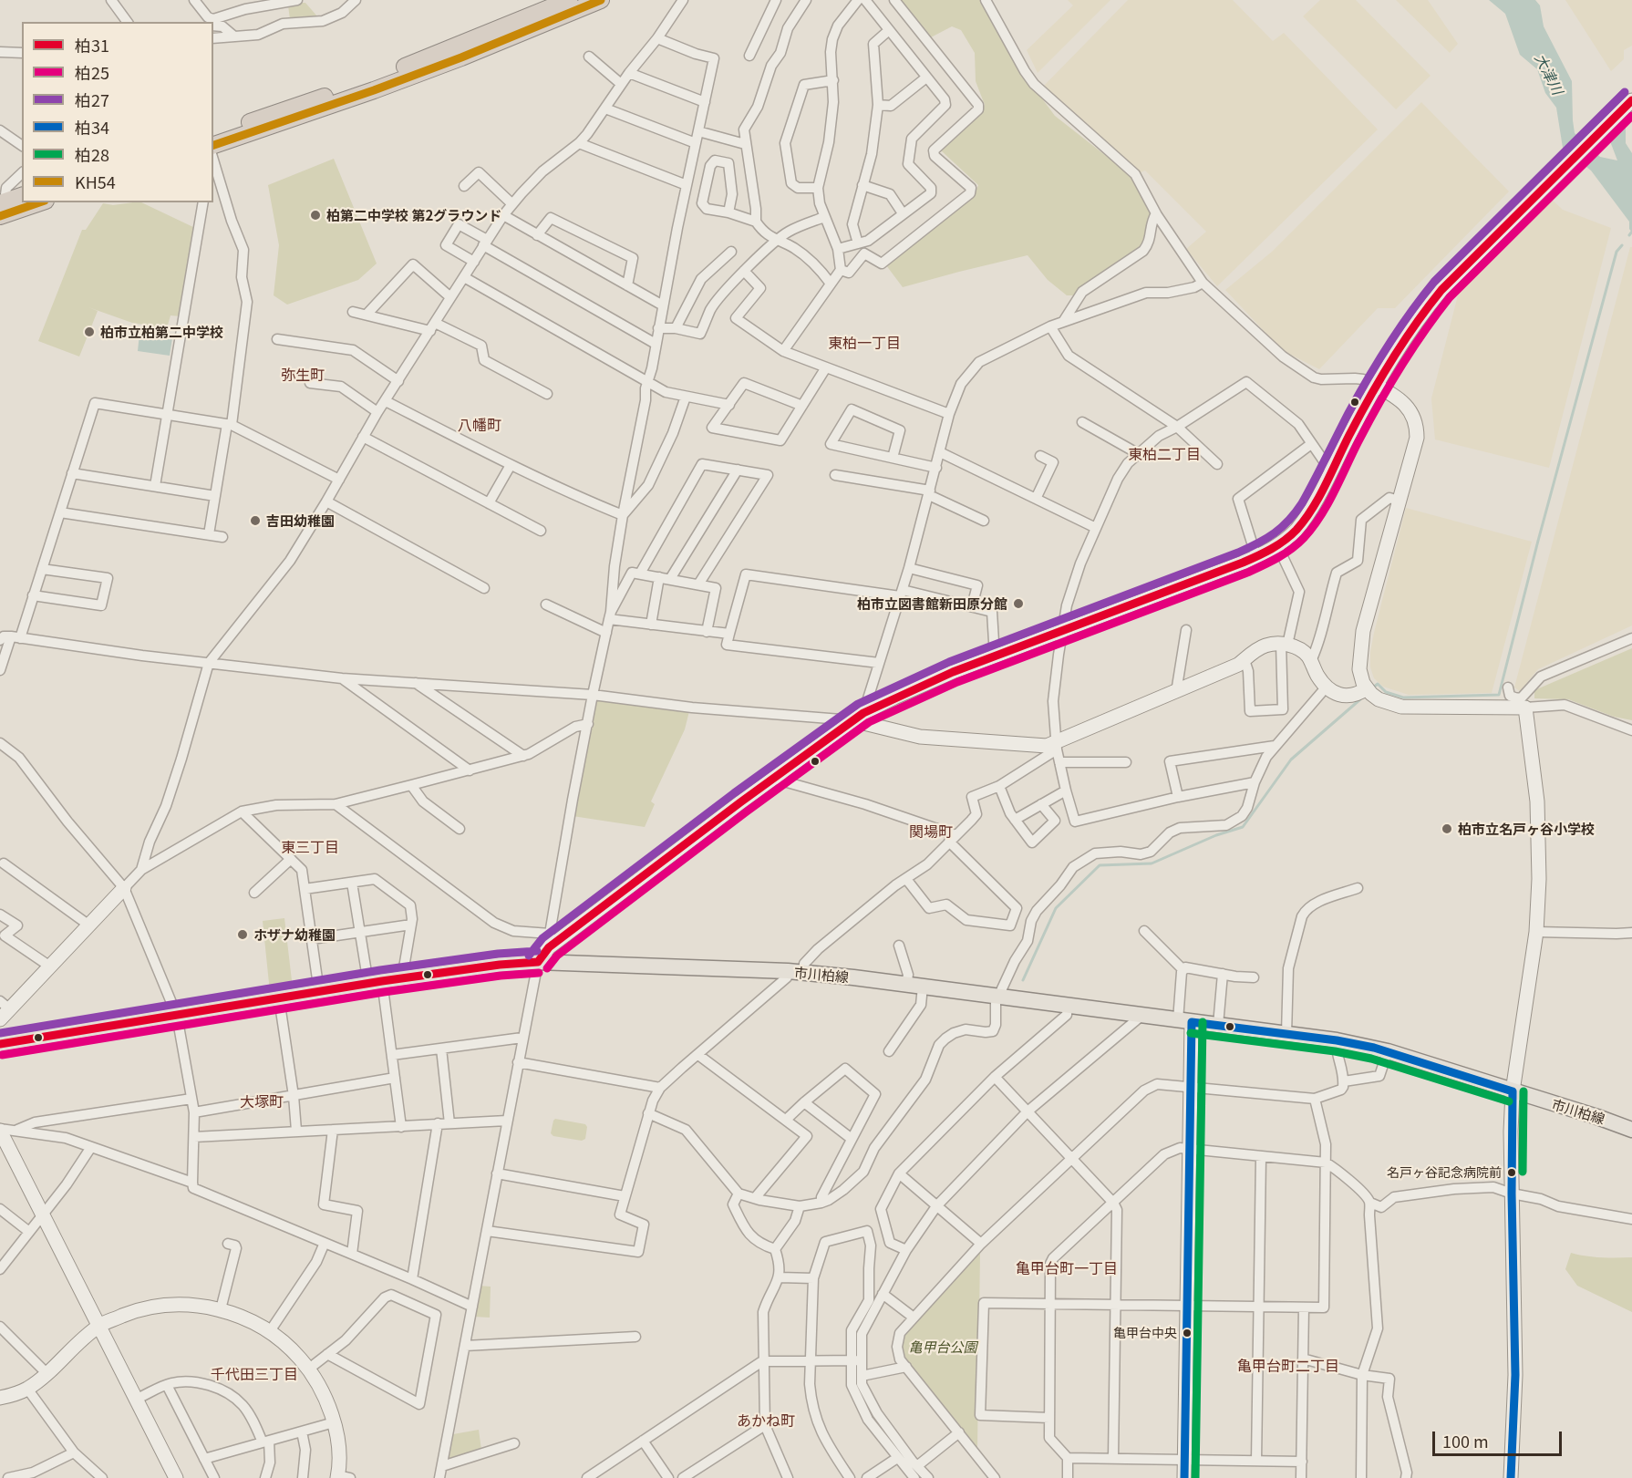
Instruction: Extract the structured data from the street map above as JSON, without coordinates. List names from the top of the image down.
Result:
{
  "streets": {
    "main road": ["市川柏線"]
  },
  "districts": [
    "東柏一丁目",
    "弥生町",
    "八幡町",
    "東柏二丁目",
    "関場町",
    "東三丁目",
    "大塚町",
    "亀甲台町一丁目",
    "亀甲台町二丁目",
    "千代田三丁目",
    "あかね町"
  ],
  "water": ["大津川"],
  "parks": ["亀甲台公園"],
  "places": [
    "柏第二中学校 第2グラウンド",
    "柏市立柏第二中学校",
    "吉田幼稚園",
    "柏市立図書館新田原分館",
    "柏市立名戸ヶ谷小学校",
    "ホザナ幼稚園",
    "名戸ヶ谷記念病院前",
    "亀甲台中央"
  ],
  "lines": [
    "transit line KH54",
    "transit line 柏27",
    "transit line 柏31",
    "transit line 柏25",
    "transit line 柏34",
    "transit line 柏28"
  ],
  "legend": [
    "柏31",
    "柏25",
    "柏27",
    "柏34",
    "柏28",
    "KH54"
  ],
  "scale_bar": "100 m"
}
